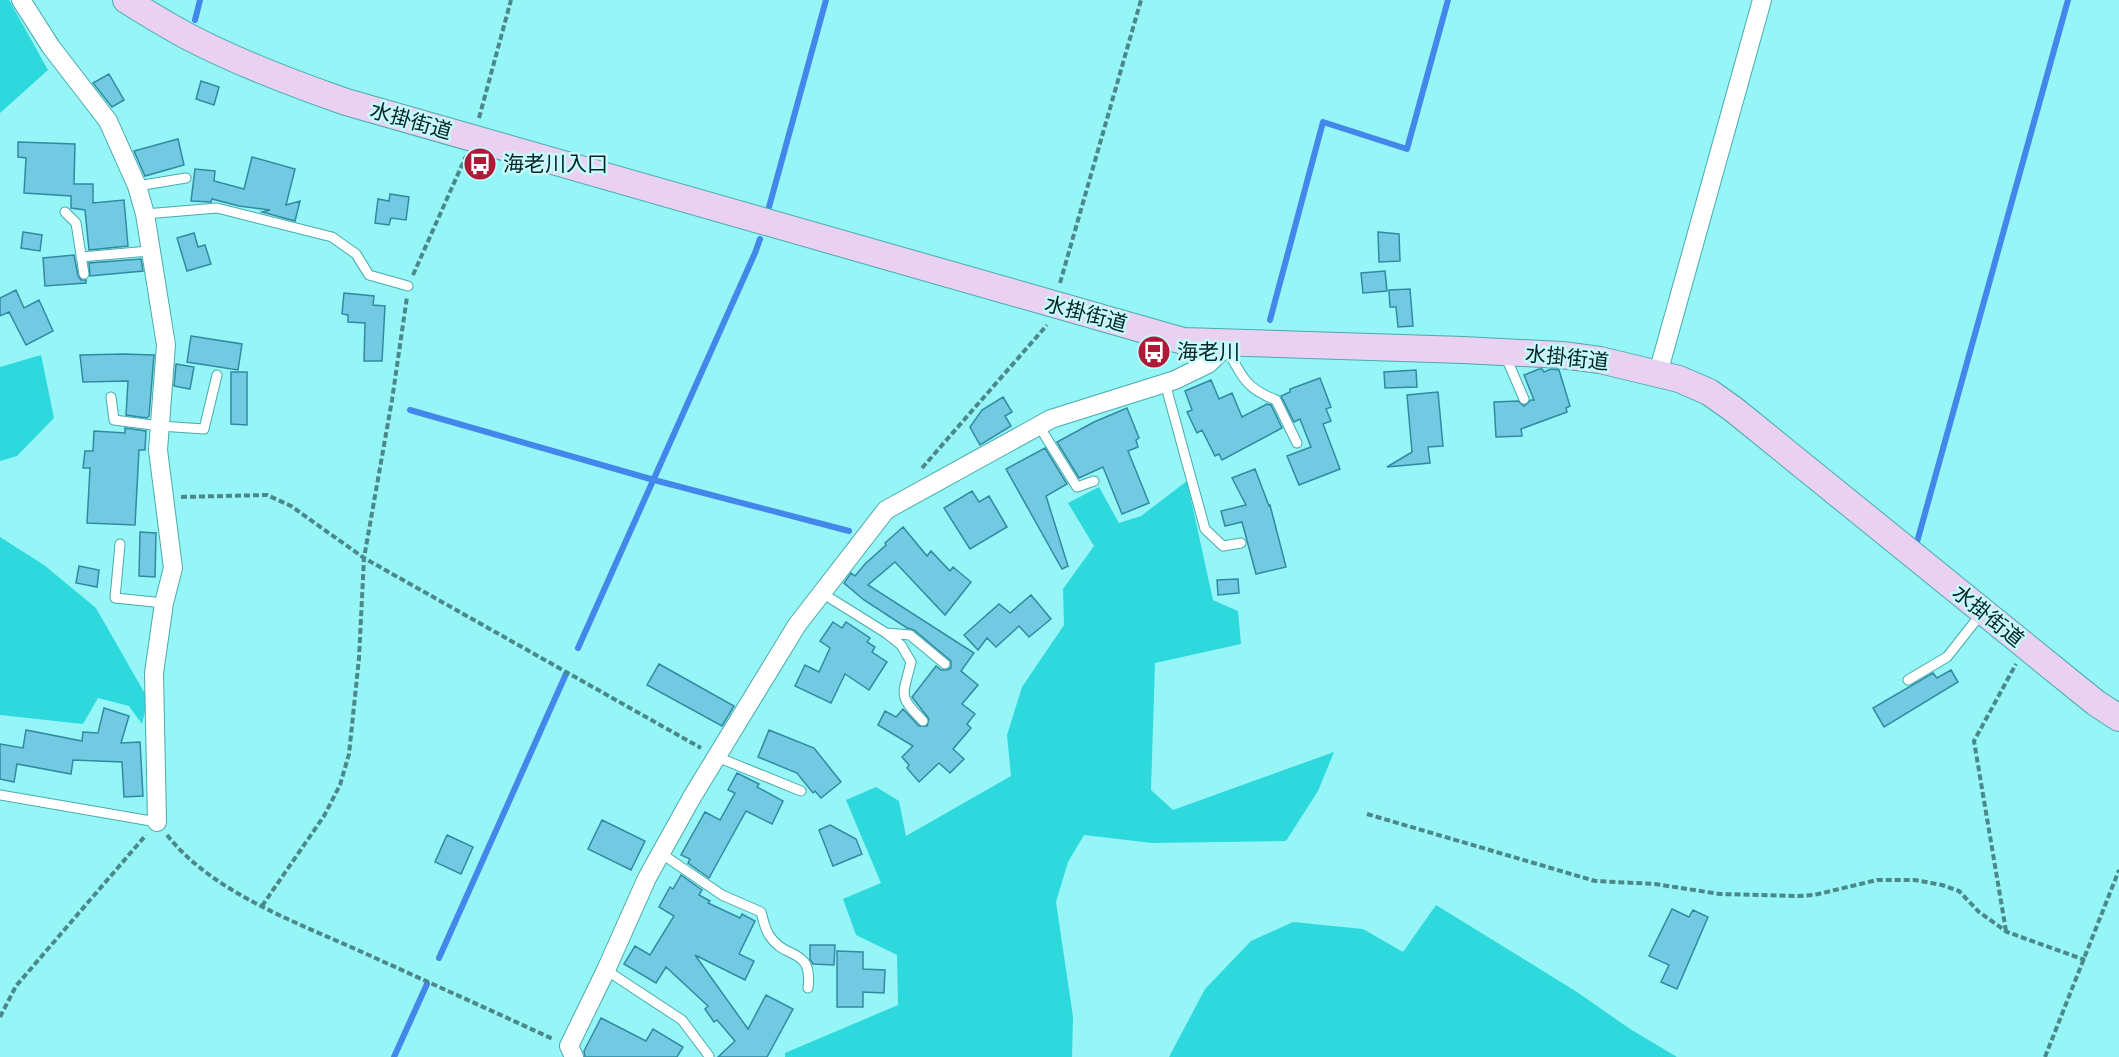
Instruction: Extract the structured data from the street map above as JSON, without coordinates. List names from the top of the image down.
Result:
{
  "streets": {
    "main road": ["水掛街道"]
  },
  "places": {
    "bus stop": ["海老川入口", "海老川"]
  }
}
